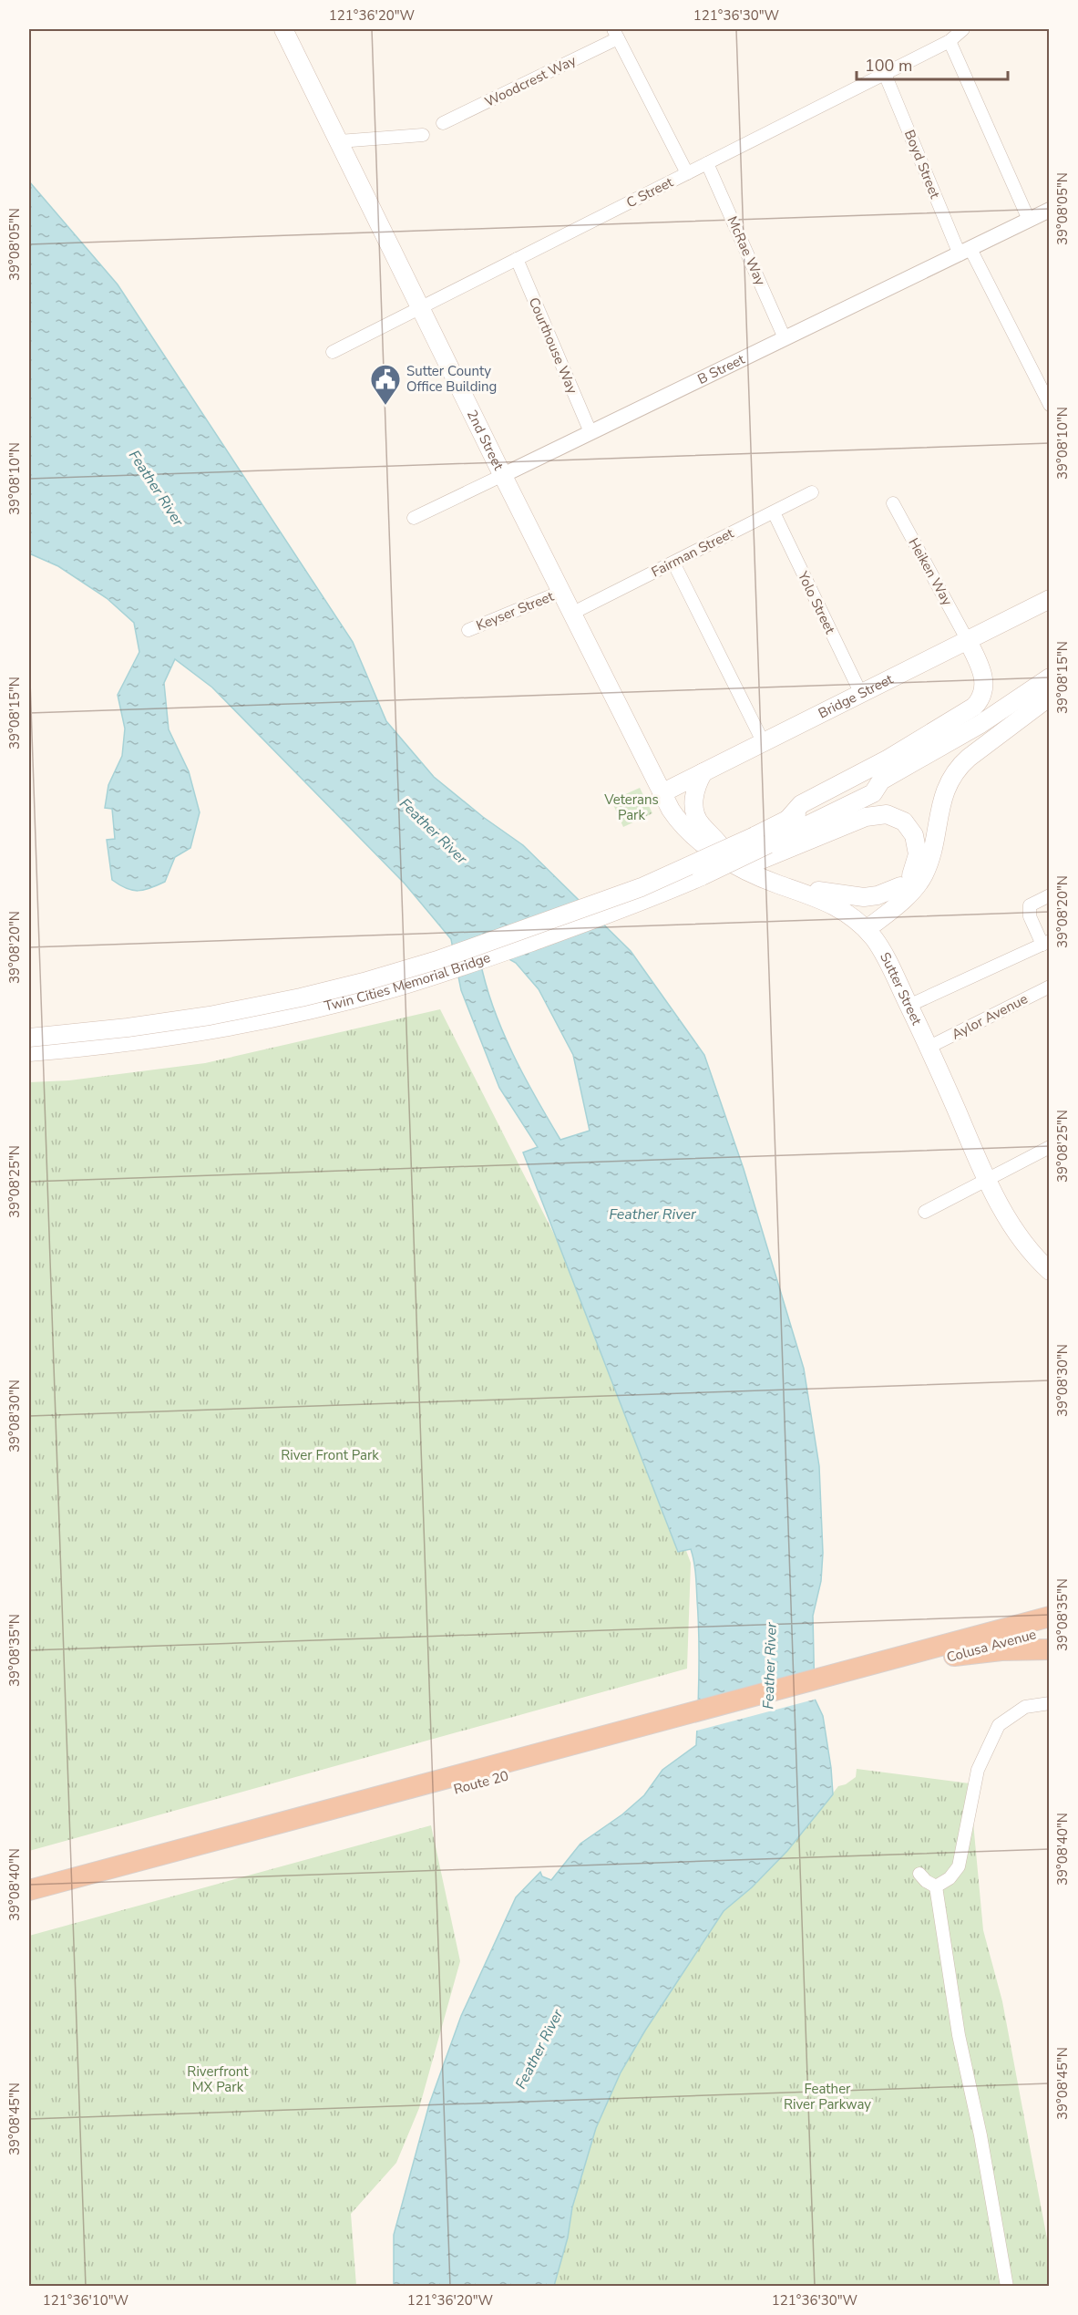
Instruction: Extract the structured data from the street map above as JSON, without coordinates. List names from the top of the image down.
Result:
{
  "streets": {
    "highway": ["Colusa Avenue", "Route 20"],
    "main road": [
      "2nd Street",
      "Bridge Street",
      "Twin Cities Memorial Bridge",
      "Sutter Street"
    ],
    "street": [
      "Woodcrest Way",
      "Boyd Street",
      "C Street",
      "McRae Way",
      "Courthouse Way",
      "B Street",
      "Fairman Street",
      "Heiken Way",
      "Yolo Street",
      "Keyser Street",
      "Aylor Avenue"
    ]
  },
  "crossings": [
    ["Boyd Street", "C Street"],
    ["Boyd Street", "B Street"],
    ["C Street", "McRae Way"],
    ["C Street", "Courthouse Way"],
    ["C Street", "2nd Street"],
    ["McRae Way", "B Street"],
    ["Courthouse Way", "B Street"],
    ["B Street", "2nd Street"],
    ["2nd Street", "Fairman Street"],
    ["2nd Street", "Keyser Street"],
    ["2nd Street", "Bridge Street"],
    ["2nd Street", "Sutter Street"],
    ["Fairman Street", "Yolo Street"],
    ["Heiken Way", "Bridge Street"],
    ["Yolo Street", "Bridge Street"],
    ["Bridge Street", "Sutter Street"],
    ["Sutter Street", "Aylor Avenue"],
    ["Colusa Avenue", "Route 20"]
  ],
  "water": ["Feather River"],
  "parks": [
    "Veterans Park",
    "River Front Park",
    "Riverfront MX Park",
    "Feather River Parkway"
  ],
  "places": {
    "public building": ["Sutter County Office Building"]
  },
  "scale_bar": "100 m",
  "coordinates": [
    "121°36'20\"W",
    "121°36'30\"W",
    "39°08'05\"N",
    "39°08'10\"N",
    "39°08'15\"N",
    "39°08'20\"N",
    "39°08'25\"N",
    "39°08'30\"N",
    "39°08'35\"N",
    "39°08'40\"N",
    "39°08'45\"N",
    "121°36'10\"W"
  ]
}
